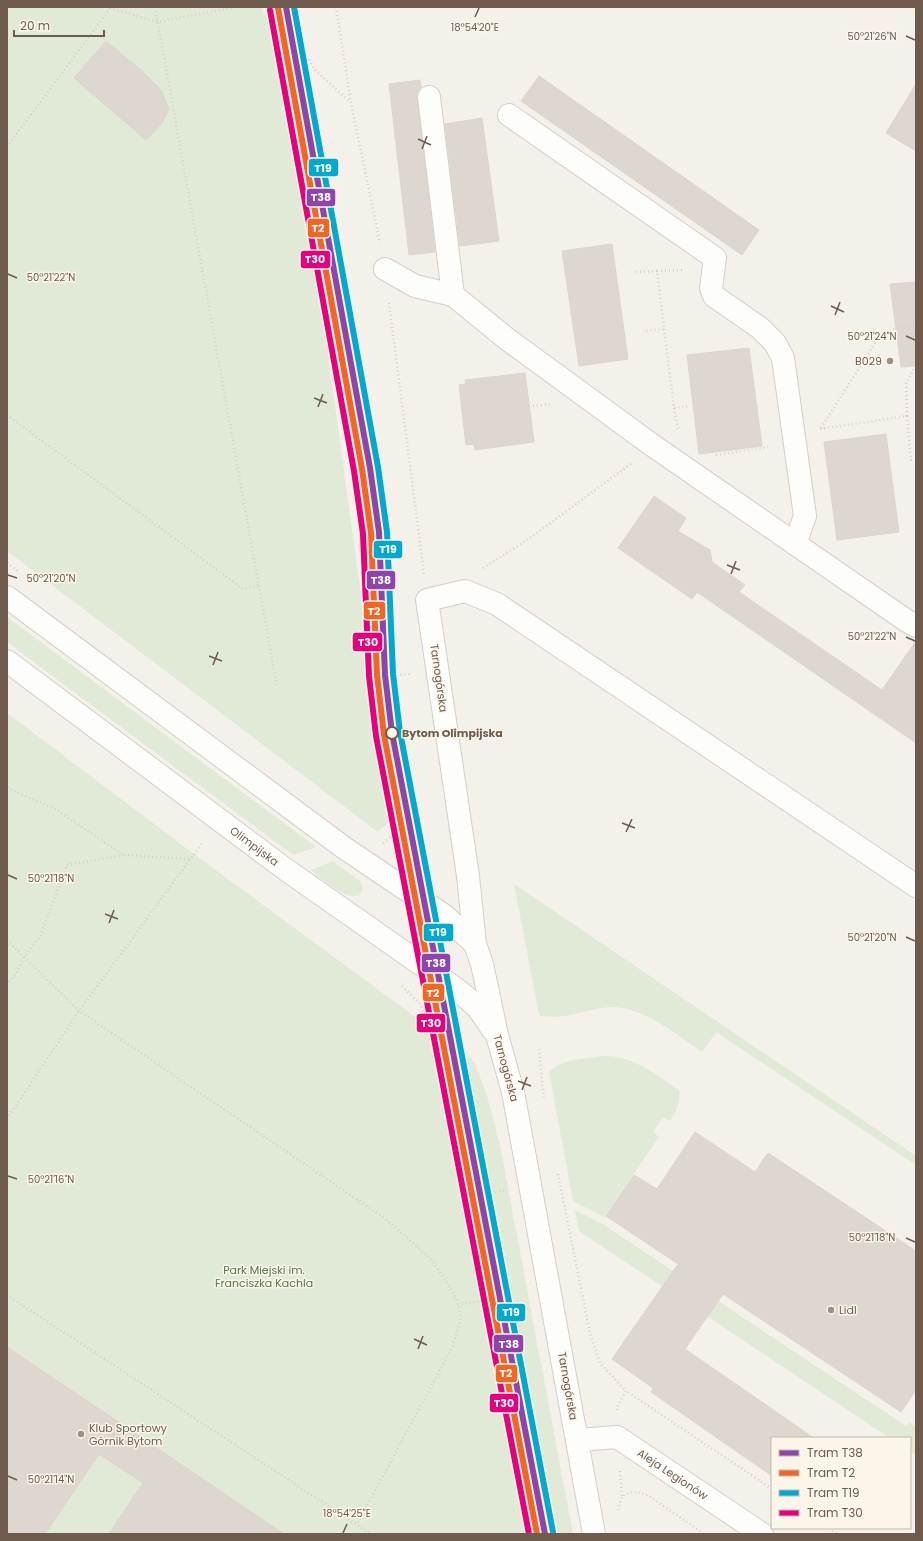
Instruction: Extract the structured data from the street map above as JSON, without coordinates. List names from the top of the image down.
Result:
{
  "streets": {
    "street": ["Tarnogórska", "Olimpijska", "Aleja Legionów"]
  },
  "crossings": [
    ["Tarnogórska", "Olimpijska"],
    ["Tarnogórska", "Aleja Legionów"]
  ],
  "parks": ["Park Miejski im. Franciszka Kachla"],
  "places": [
    "B029",
    "Bytom Olimpijska",
    "Lidl",
    "Klub Sportowy Górnik Bytom"
  ],
  "lines": [
    "tram line T38",
    "tram line T19",
    "tram line T2",
    "tram line T30"
  ],
  "legend": [
    "Tram T38",
    "Tram T2",
    "Tram T19",
    "Tram T30"
  ],
  "scale_bar": "20 m",
  "coordinates": [
    "18°54'20\"E",
    "50°21'26\"N",
    "50°21'22\"N",
    "50°21'24\"N",
    "50°21'20\"N",
    "50°21'18\"N",
    "50°21'16\"N",
    "50°21'14\"N",
    "18°54'25\"E"
  ]
}
